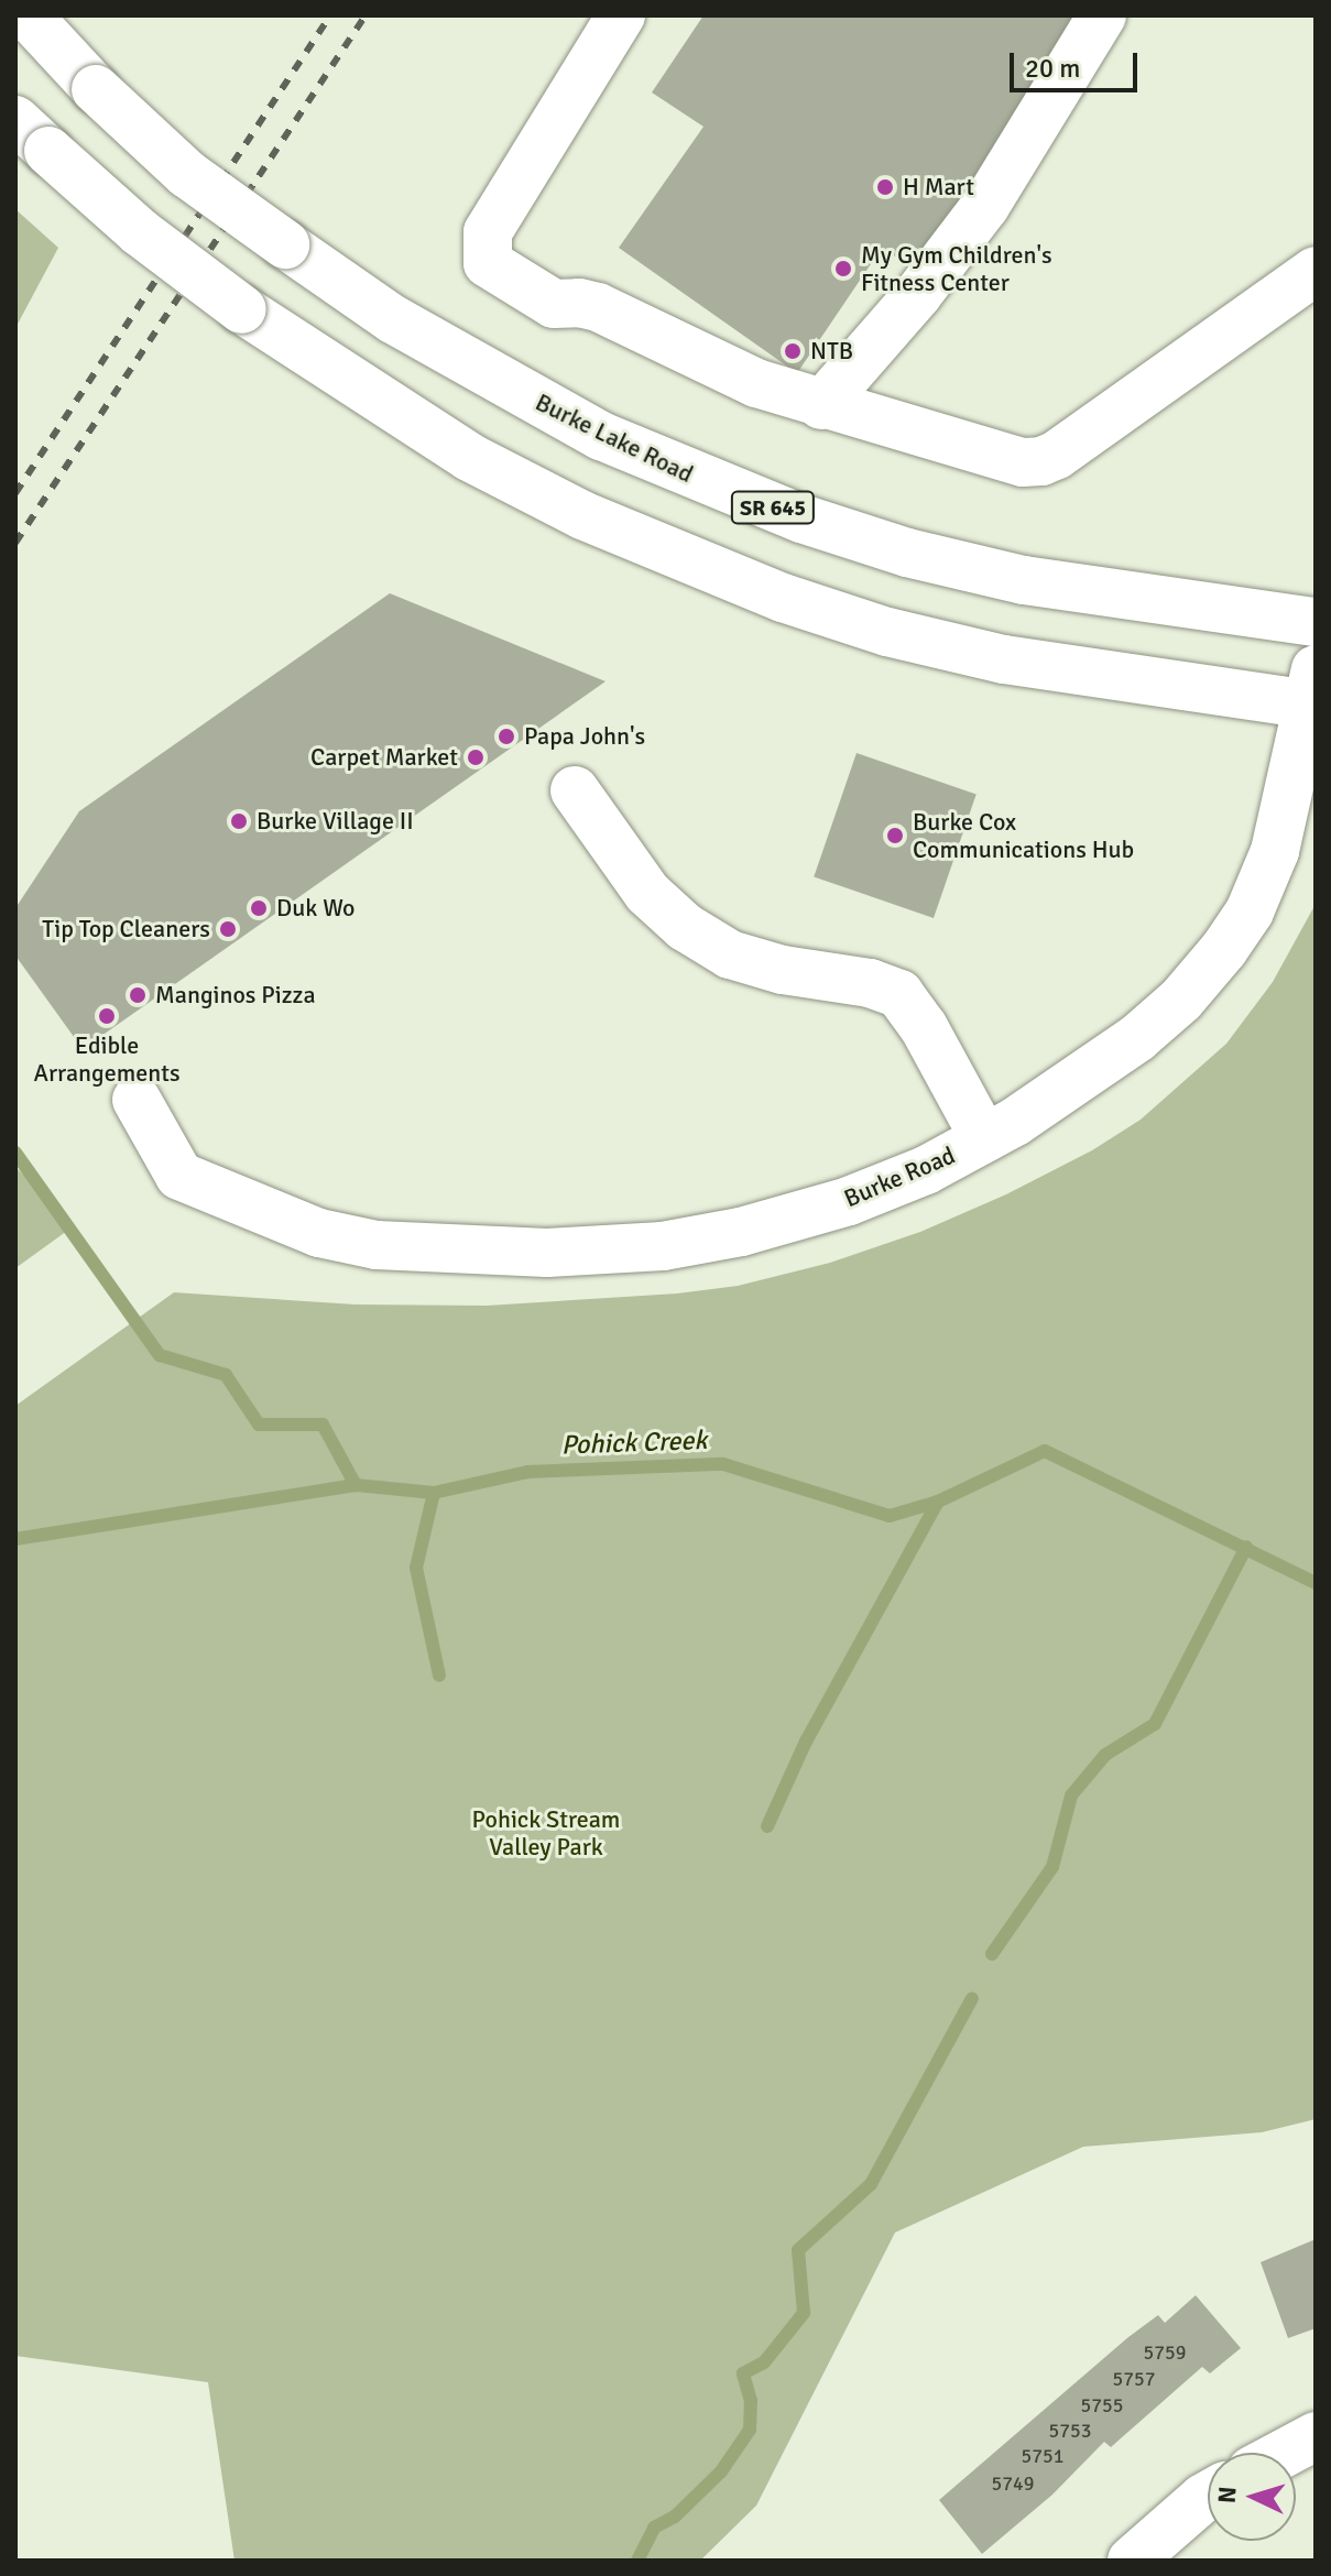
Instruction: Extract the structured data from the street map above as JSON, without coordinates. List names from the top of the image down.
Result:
{
  "streets": {
    "main road": ["Burke Lake Road", "SR 645", "Burke Road"]
  },
  "water": ["Pohick Creek"],
  "parks": ["Pohick Stream Valley Park"],
  "places": [
    "H Mart",
    "My Gym Children's Fitness Center",
    "NTB",
    "Papa John's",
    "Carpet Market",
    "Burke Village II",
    "Burke Cox Communications Hub",
    "Duk Wo",
    "Tip Top Cleaners",
    "Manginos Pizza",
    "Edible Arrangements"
  ],
  "house_numbers": [
    "5759",
    "5757",
    "5755",
    "5753",
    "5751",
    "5749"
  ],
  "scale_bar": "20 m",
  "north": "left"
}
